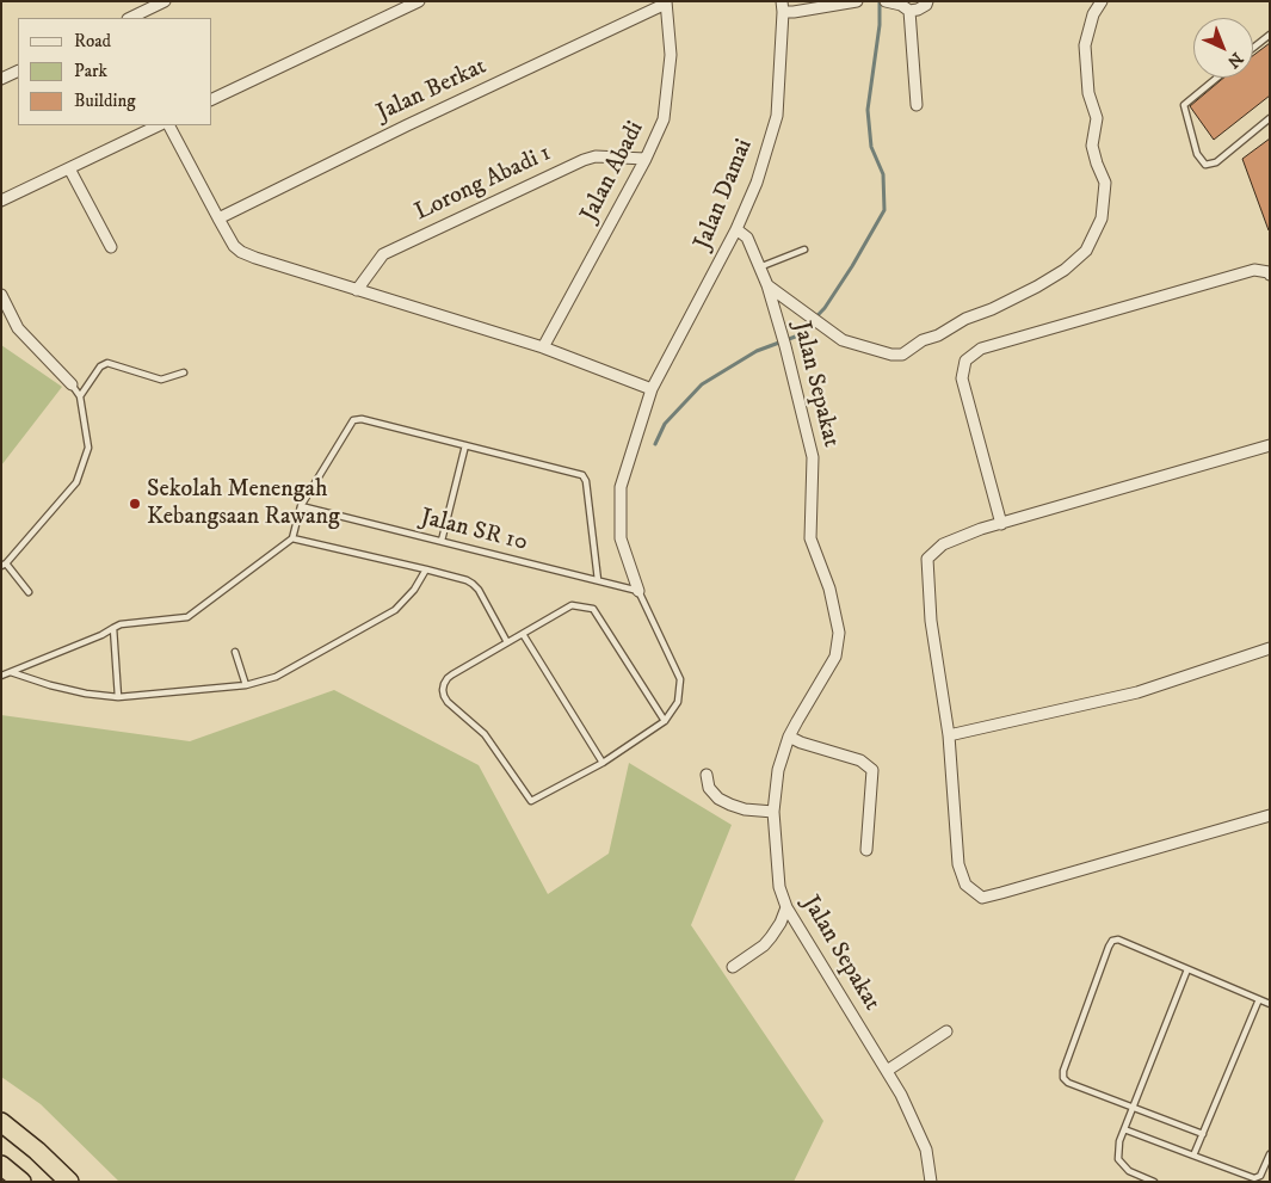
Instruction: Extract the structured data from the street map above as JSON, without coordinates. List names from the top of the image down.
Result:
{
  "streets": {
    "street": [
      "Jalan Berkat",
      "Jalan Abadi",
      "Lorong Abadi 1",
      "Jalan Damai",
      "Jalan Sepakat"
    ],
    "lane": ["Jalan SR 10"]
  },
  "crossings": [
    ["Jalan Berkat", "Jalan Abadi"],
    ["Jalan Abadi", "Lorong Abadi 1"],
    ["Jalan Damai", "Jalan Sepakat"],
    ["Jalan Damai", "Jalan SR 10"]
  ],
  "places": ["Sekolah Menengah Kebangsaan Rawang"],
  "legend": ["Road", "Park", "Building"],
  "north": "bottom right"
}
